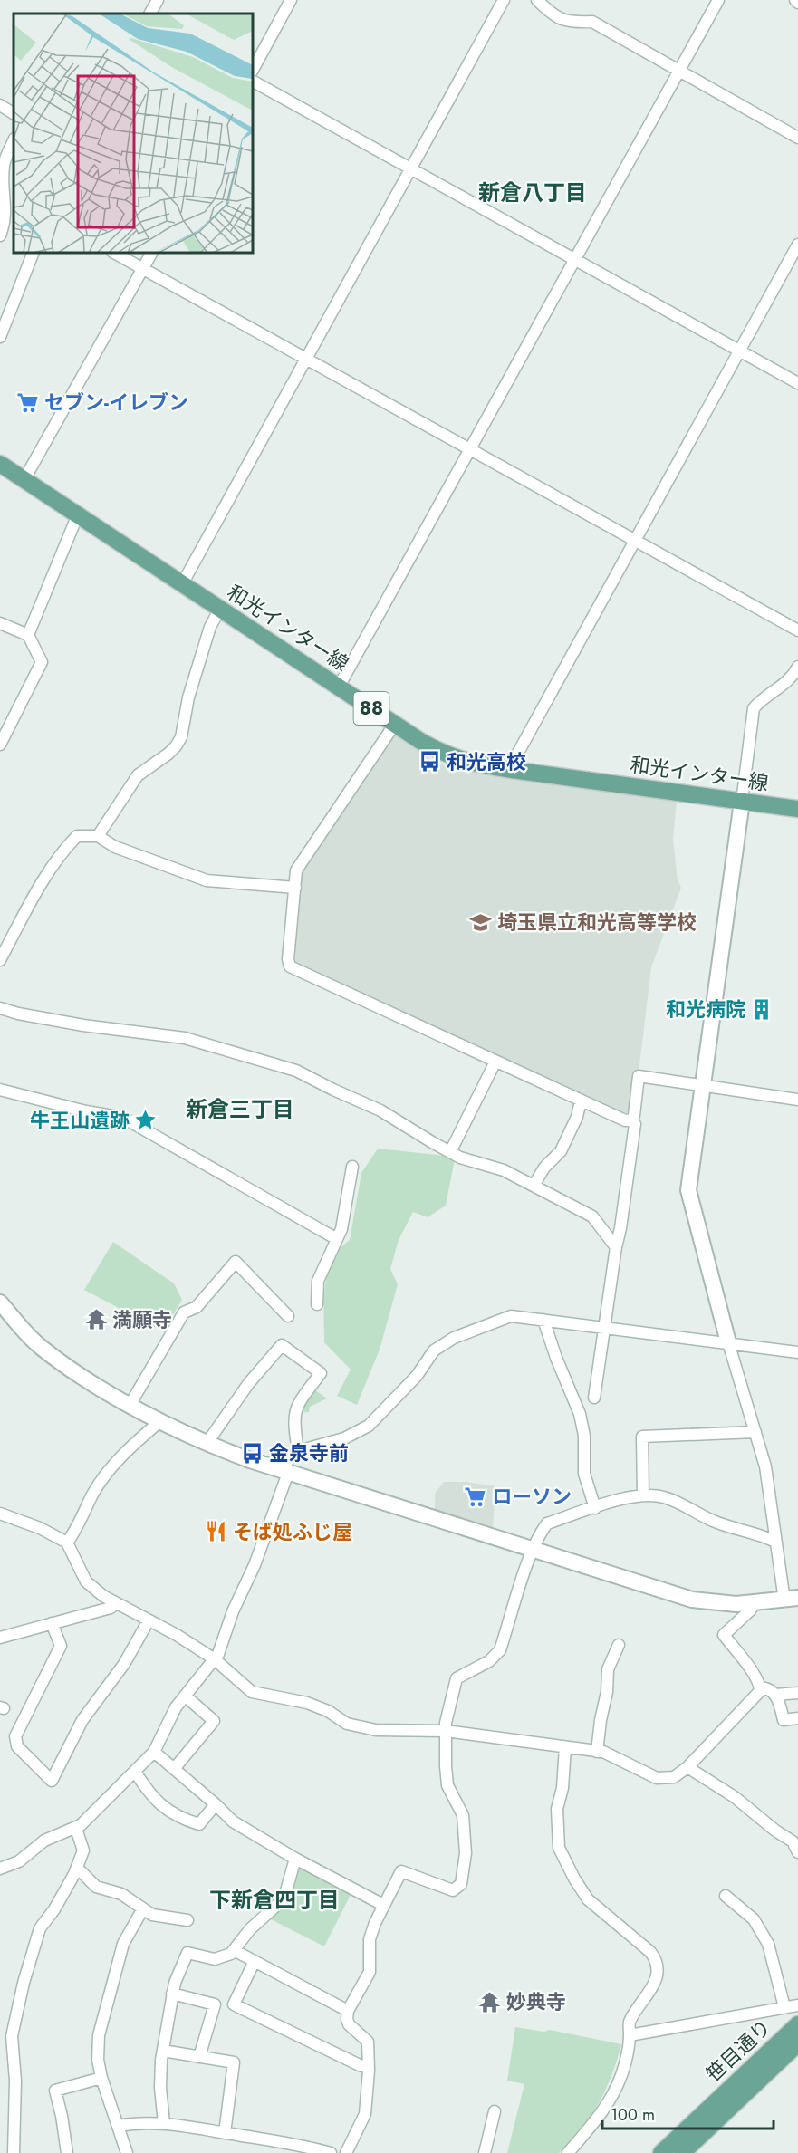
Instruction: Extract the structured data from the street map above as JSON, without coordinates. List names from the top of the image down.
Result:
{
  "streets": {
    "main road": ["和光インター線", "88", "笹目通り"]
  },
  "districts": ["新倉八丁目", "新倉三丁目", "下新倉四丁目"],
  "places": {
    "supermarket": ["セブン-イレブン", "ローソン"],
    "bus stop": ["和光高校", "金泉寺前"],
    "school or university": ["埼玉県立和光高等学校"],
    "building": ["和光病院"],
    "place": ["牛王山遺跡"],
    "temple": ["満願寺", "妙典寺"],
    "restaurant": ["そば処ふじ屋"]
  },
  "scale_bar": "100 m"
}
